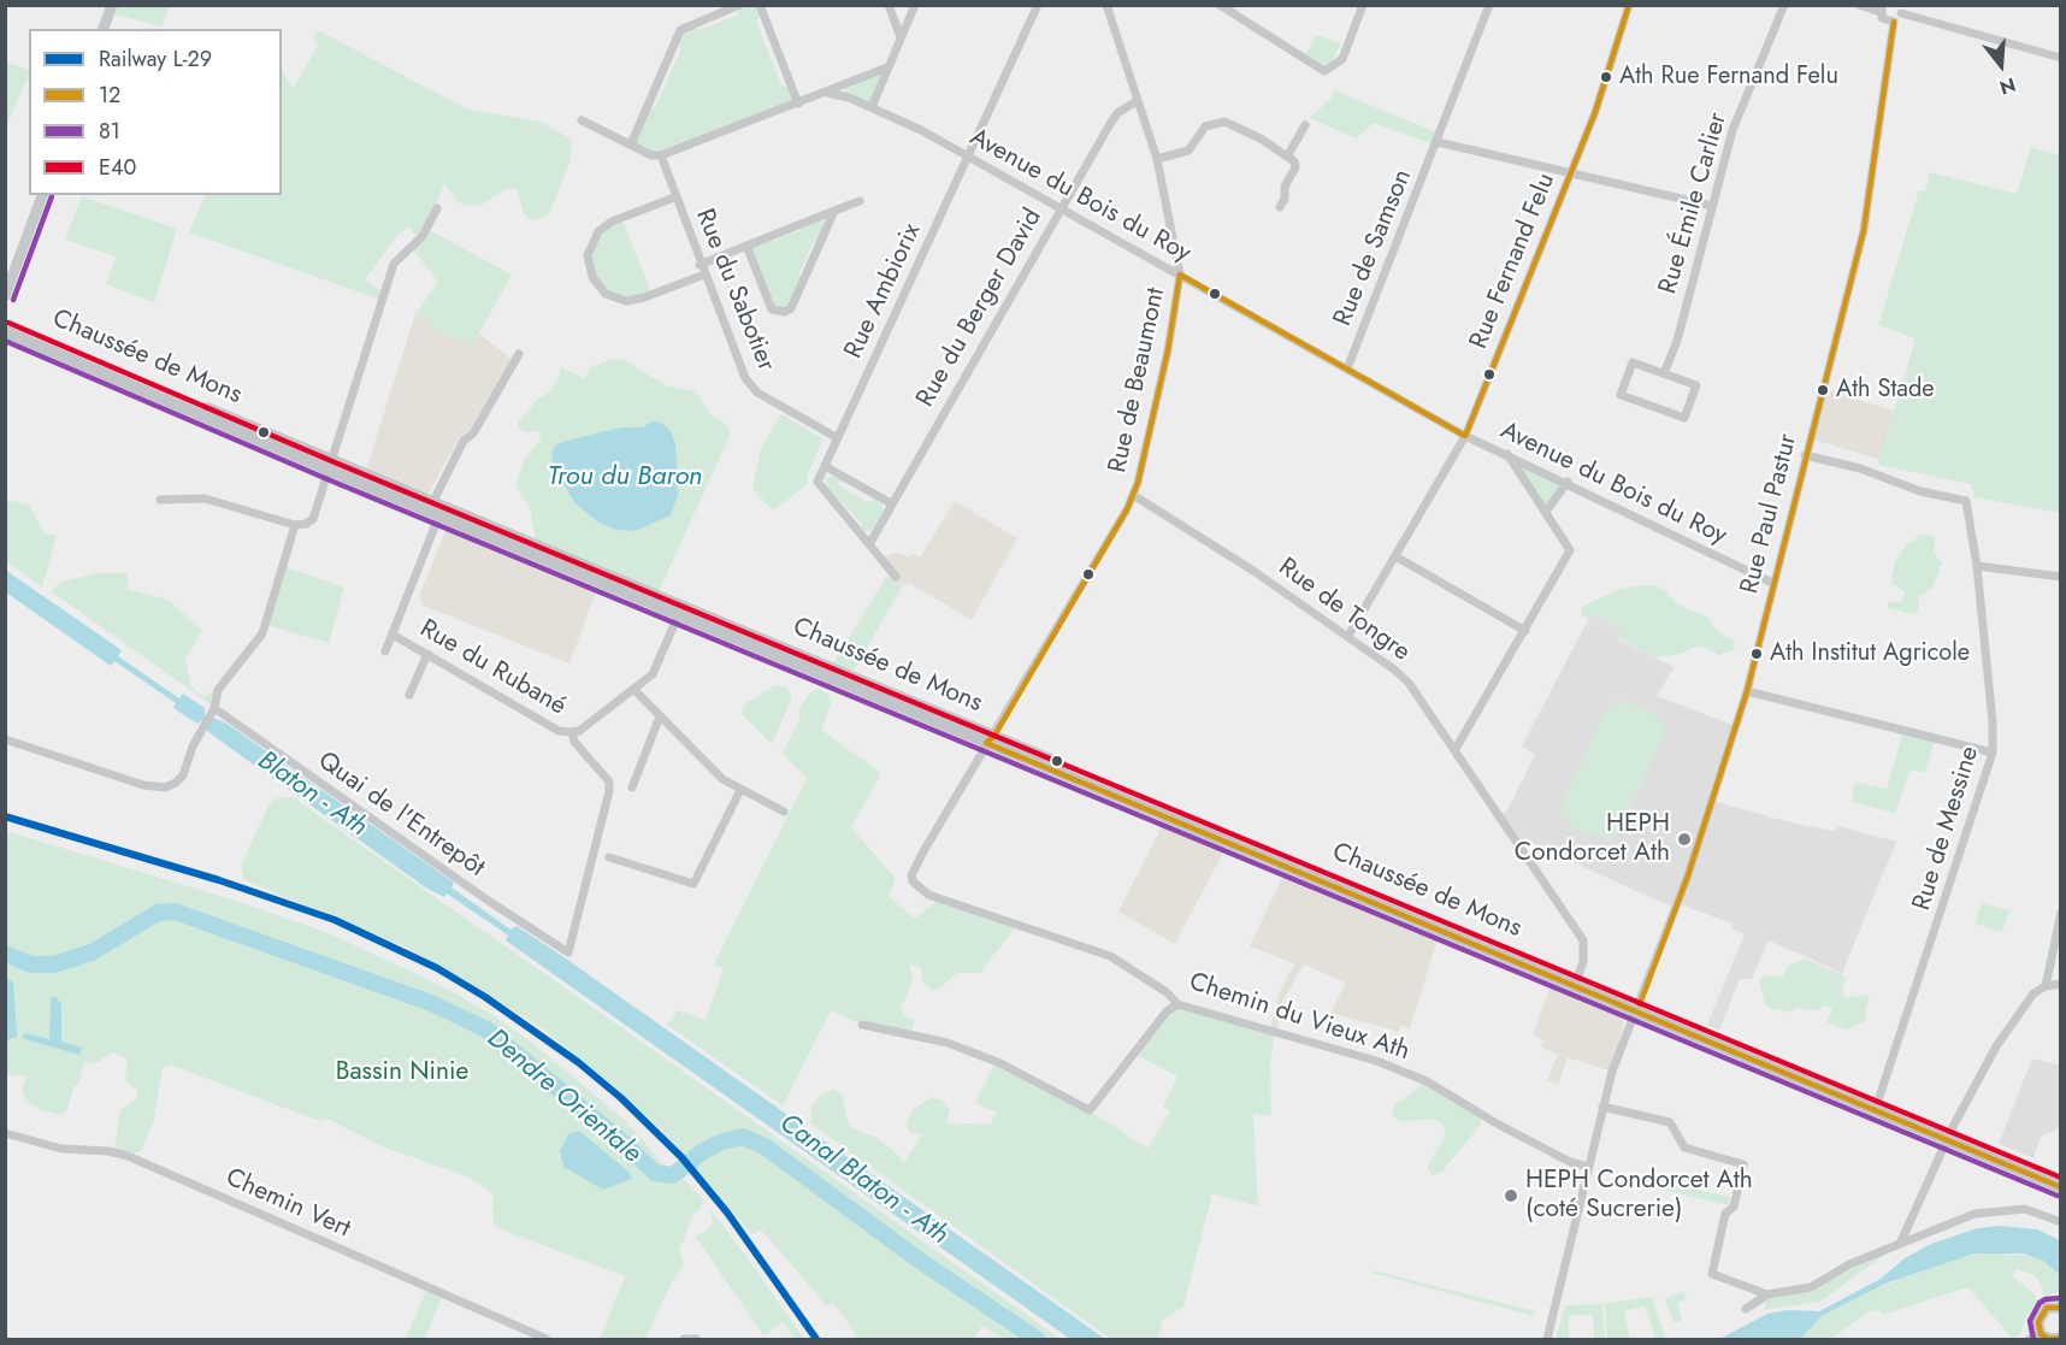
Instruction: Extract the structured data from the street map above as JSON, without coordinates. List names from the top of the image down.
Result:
{
  "streets": {
    "main road": ["Chaussée de Mons"],
    "street": [
      "Avenue du Bois du Roy",
      "Rue Émile Carlier",
      "Rue de Samson",
      "Rue Fernand Felu",
      "Rue du Sabotier",
      "Rue Ambiorix",
      "Rue du Berger David",
      "Rue de Beaumont",
      "Rue Paul Pastur",
      "Rue de Tongre",
      "Rue du Rubané",
      "Quai de l'Entrepôt",
      "Rue de Messine",
      "Chemin du Vieux Ath",
      "Chemin Vert"
    ]
  },
  "crossings": [
    ["Avenue du Bois du Roy", "Rue de Samson"],
    ["Avenue du Bois du Roy", "Rue Fernand Felu"],
    ["Avenue du Bois du Roy", "Rue Ambiorix"],
    ["Avenue du Bois du Roy", "Rue du Berger David"],
    ["Avenue du Bois du Roy", "Rue de Beaumont"],
    ["Avenue du Bois du Roy", "Rue Paul Pastur"],
    ["Rue Fernand Felu", "Rue de Tongre"],
    ["Rue du Sabotier", "Rue Ambiorix"],
    ["Rue du Berger David", "Rue de Beaumont"],
    ["Chaussée de Mons", "Rue de Beaumont"],
    ["Chaussée de Mons", "Rue Paul Pastur"],
    ["Chaussée de Mons", "Rue de Tongre"],
    ["Chaussée de Mons", "Rue du Rubané"],
    ["Chaussée de Mons", "Rue de Messine"],
    ["Chaussée de Mons", "Chemin du Vieux Ath"],
    ["Rue de Beaumont", "Rue de Tongre"],
    ["Rue de Beaumont", "Chemin du Vieux Ath"],
    ["Rue Paul Pastur", "Rue de Messine"],
    ["Rue Paul Pastur", "Chemin du Vieux Ath"],
    ["Rue du Rubané", "Quai de l'Entrepôt"]
  ],
  "water": [
    "Trou du Baron",
    "Blaton - Ath",
    "Dendre Orientale",
    "Canal Blaton - Ath"
  ],
  "parks": ["Bassin Ninie"],
  "places": [
    "Ath Rue Fernand Felu",
    "Ath Stade",
    "Ath Institut Agricole",
    "HEPH Condorcet Ath",
    "HEPH Condorcet Ath (coté Sucrerie)"
  ],
  "lines": [
    "transit line 12",
    "transit line 81",
    "transit line E40",
    "rail line L-29"
  ],
  "legend": [
    "Railway L-29",
    "12",
    "81",
    "E40"
  ],
  "north": "bottom"
}
